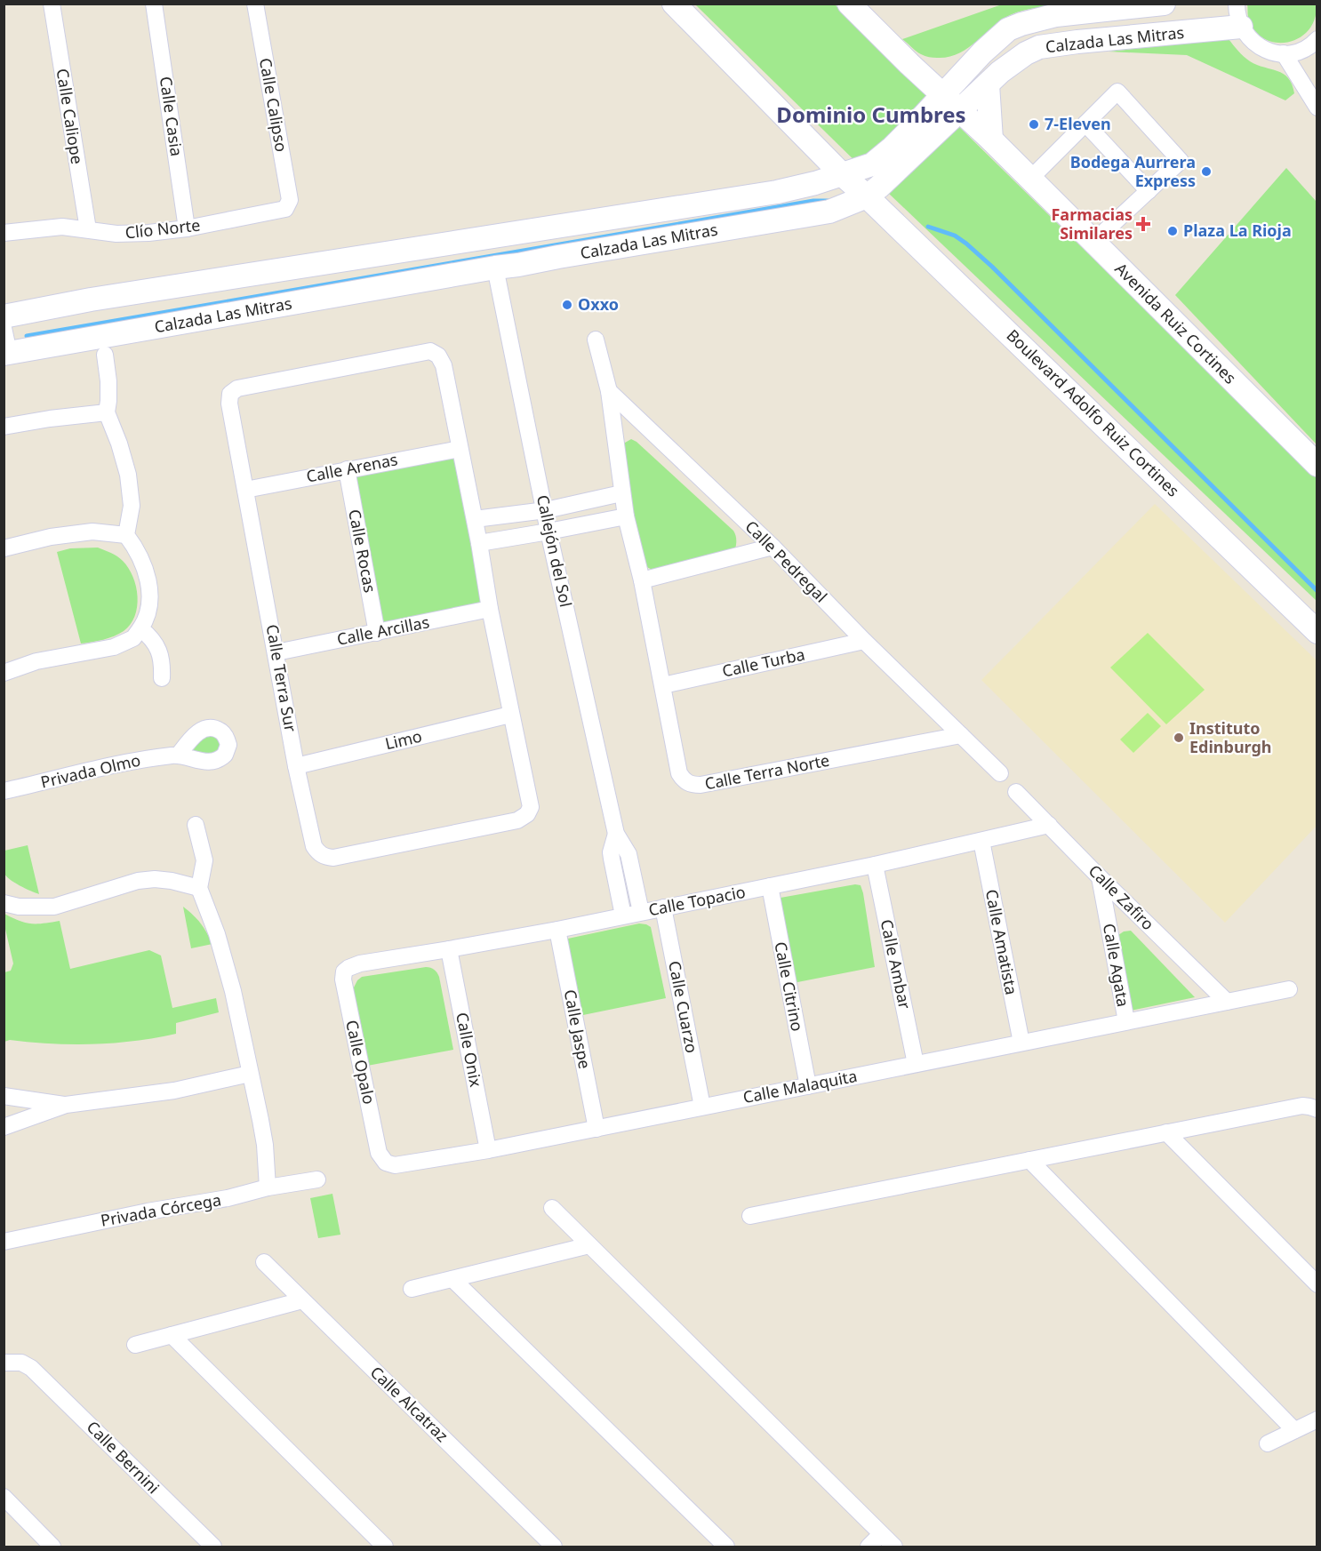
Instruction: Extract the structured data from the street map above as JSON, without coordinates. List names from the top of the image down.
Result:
{
  "streets": {
    "main road": ["Calzada Las Mitras", "Avenida Ruiz Cortines", "Boulevard Adolfo Ruiz Cortines"],
    "street": [
      "Calle Calipso",
      "Calle Caliope",
      "Calle Casia",
      "Clío Norte",
      "Calle Arenas",
      "Calle Rocas",
      "Callejón del Sol",
      "Calle Pedregal",
      "Calle Arcillas",
      "Calle Turba",
      "Calle Terra Sur",
      "Limo",
      "Privada Olmo",
      "Calle Terra Norte",
      "Calle Zafiro",
      "Calle Topacio",
      "Calle Amatista",
      "Calle Ambar",
      "Calle Agata",
      "Calle Citrino",
      "Calle Cuarzo",
      "Calle Jaspe",
      "Calle Onix",
      "Calle Opalo",
      "Calle Malaquita",
      "Privada Córcega",
      "Calle Alcatraz",
      "Calle Bernini"
    ]
  },
  "crossings": [
    ["Calzada Las Mitras", "Avenida Ruiz Cortines"],
    ["Calzada Las Mitras", "Boulevard Adolfo Ruiz Cortines"],
    ["Calzada Las Mitras", "Callejón del Sol"],
    ["Calle Calipso", "Clío Norte"],
    ["Calle Caliope", "Clío Norte"],
    ["Calle Casia", "Clío Norte"],
    ["Calle Arenas", "Calle Rocas"],
    ["Calle Arenas", "Calle Terra Sur"],
    ["Calle Rocas", "Calle Arcillas"],
    ["Callejón del Sol", "Calle Topacio"],
    ["Calle Pedregal", "Calle Turba"],
    ["Calle Pedregal", "Calle Terra Norte"],
    ["Calle Arcillas", "Calle Terra Sur"],
    ["Calle Turba", "Calle Terra Norte"],
    ["Calle Terra Sur", "Limo"],
    ["Calle Zafiro", "Calle Topacio"],
    ["Calle Zafiro", "Calle Agata"],
    ["Calle Zafiro", "Calle Malaquita"],
    ["Calle Topacio", "Calle Amatista"],
    ["Calle Topacio", "Calle Ambar"],
    ["Calle Topacio", "Calle Citrino"],
    ["Calle Topacio", "Calle Cuarzo"],
    ["Calle Topacio", "Calle Jaspe"],
    ["Calle Topacio", "Calle Onix"],
    ["Calle Topacio", "Calle Opalo"],
    ["Calle Amatista", "Calle Malaquita"],
    ["Calle Ambar", "Calle Malaquita"],
    ["Calle Agata", "Calle Malaquita"],
    ["Calle Citrino", "Calle Malaquita"],
    ["Calle Cuarzo", "Calle Malaquita"],
    ["Calle Jaspe", "Calle Malaquita"],
    ["Calle Onix", "Calle Malaquita"],
    ["Calle Opalo", "Calle Malaquita"]
  ],
  "districts": ["Dominio Cumbres"],
  "places": {
    "other": [
      "7-Eleven",
      "Bodega Aurrera Express",
      "Plaza La Rioja",
      "Oxxo",
      "Instituto Edinburgh"
    ],
    "health": ["Farmacias Similares"]
  }
}
